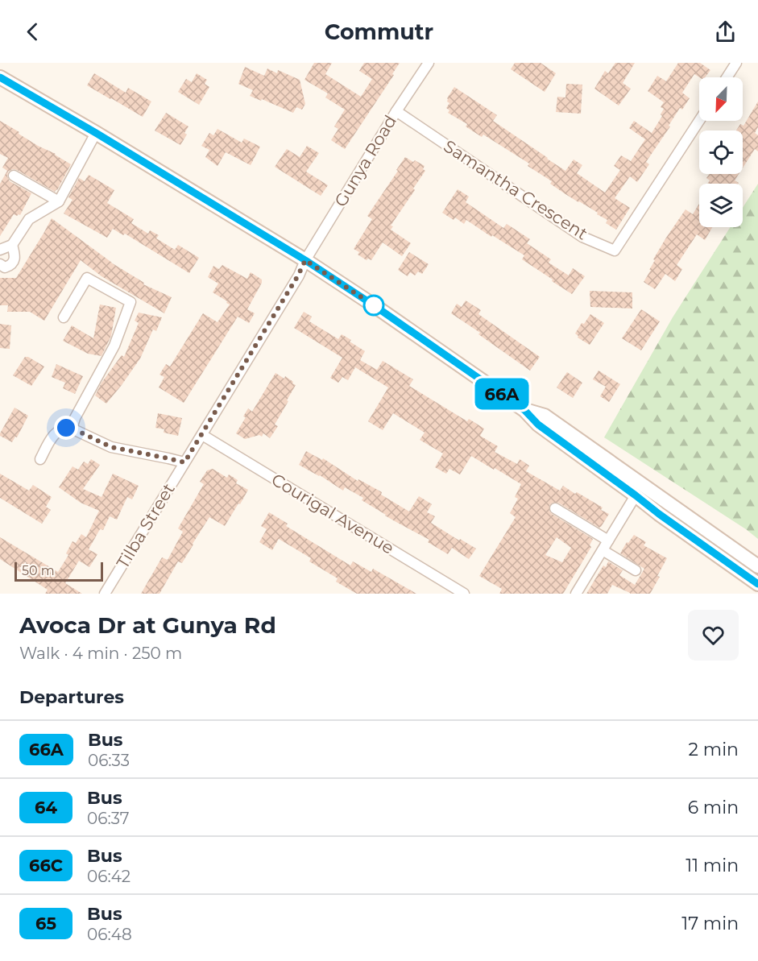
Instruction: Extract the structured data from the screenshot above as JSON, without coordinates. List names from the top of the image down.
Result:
{
  "streets": {
    "street": [
      "Gunya Road",
      "Samantha Crescent",
      "Courigal Avenue",
      "Tilba Street"
    ]
  },
  "crossings": [
    ["Gunya Road", "Samantha Crescent"],
    ["Gunya Road", "Tilba Street"],
    ["Courigal Avenue", "Tilba Street"]
  ],
  "lines": ["bus line 66A"],
  "scale_bar": "50 m",
  "north": "bottom left",
  "page": {
    "header": "Commutr",
    "on_map": "66A",
    "scale": "50 m",
    "heading": [
      ["Avoca Dr at Gunya Rd", "Walk · 4 min · 250 m"],
      "Departures"
    ],
    "list": [
      {
        "mark": "66A",
        "name": "Bus",
        "note": "06:33",
        "value": "2 min"
      },
      {
        "mark": "64",
        "name": "Bus",
        "note": "06:37",
        "value": "6 min"
      },
      {
        "mark": "66C",
        "name": "Bus",
        "note": "06:42",
        "value": "11 min"
      },
      {
        "mark": "65",
        "name": "Bus",
        "note": "06:48",
        "value": "17 min"
      }
    ]
  }
}
